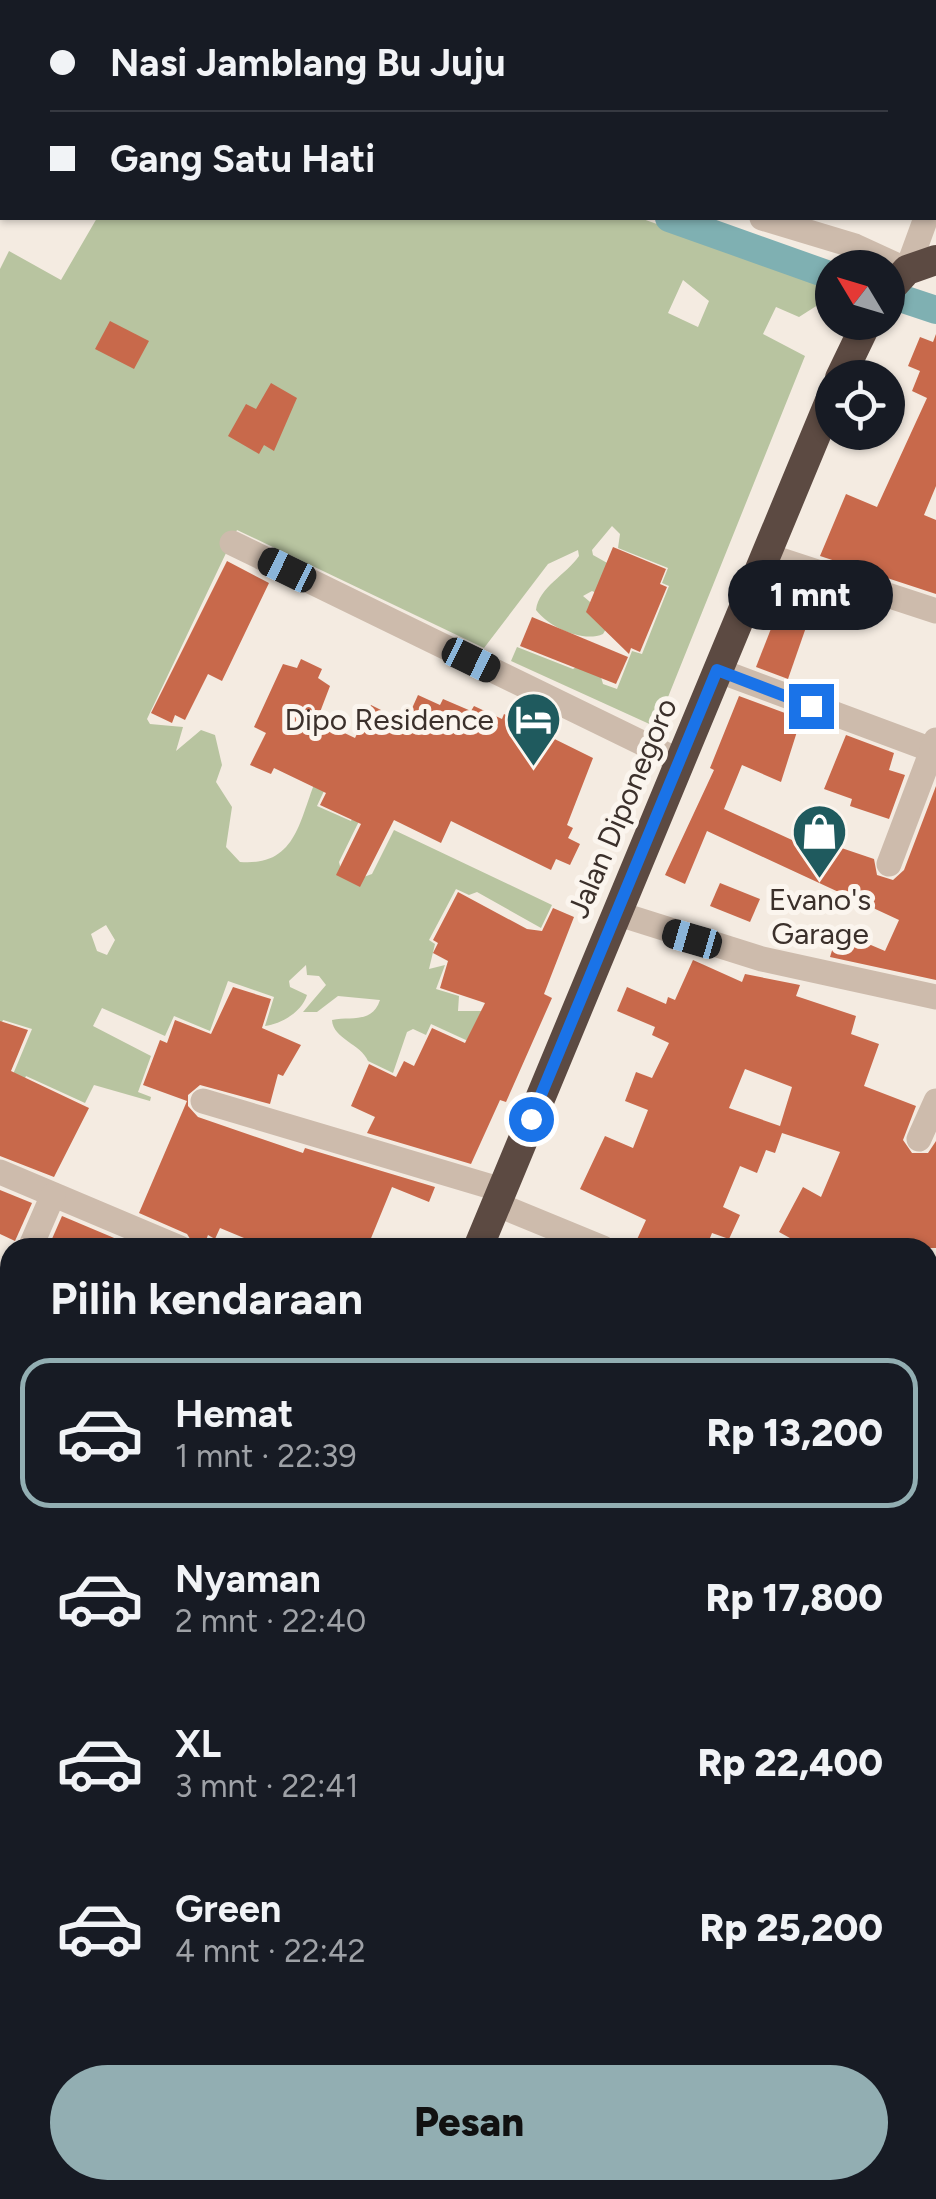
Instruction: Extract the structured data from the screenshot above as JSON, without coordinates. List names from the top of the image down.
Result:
{
  "streets": {
    "highway": ["Jalan Diponegoro"]
  },
  "places": {
    "hotel": ["Dipo Residence"],
    "shop": ["Evano's Garage"]
  },
  "north": "top left",
  "page": {
    "banner": ["Nasi Jamblang Bu Juju", "Gang Satu Hati"],
    "bubble": "1 mnt",
    "heading": "Pilih kendaraan",
    "list": [
      {
        "name": "Hemat",
        "note": "1 mnt · 22:39",
        "value": "Rp 13,200"
      },
      {
        "name": "Nyaman",
        "note": "2 mnt · 22:40",
        "value": "Rp 17,800"
      },
      {
        "name": "XL",
        "note": "3 mnt · 22:41",
        "value": "Rp 22,400"
      },
      {
        "name": "Green",
        "note": "4 mnt · 22:42",
        "value": "Rp 25,200"
      }
    ],
    "buttons": "Pesan"
  }
}
